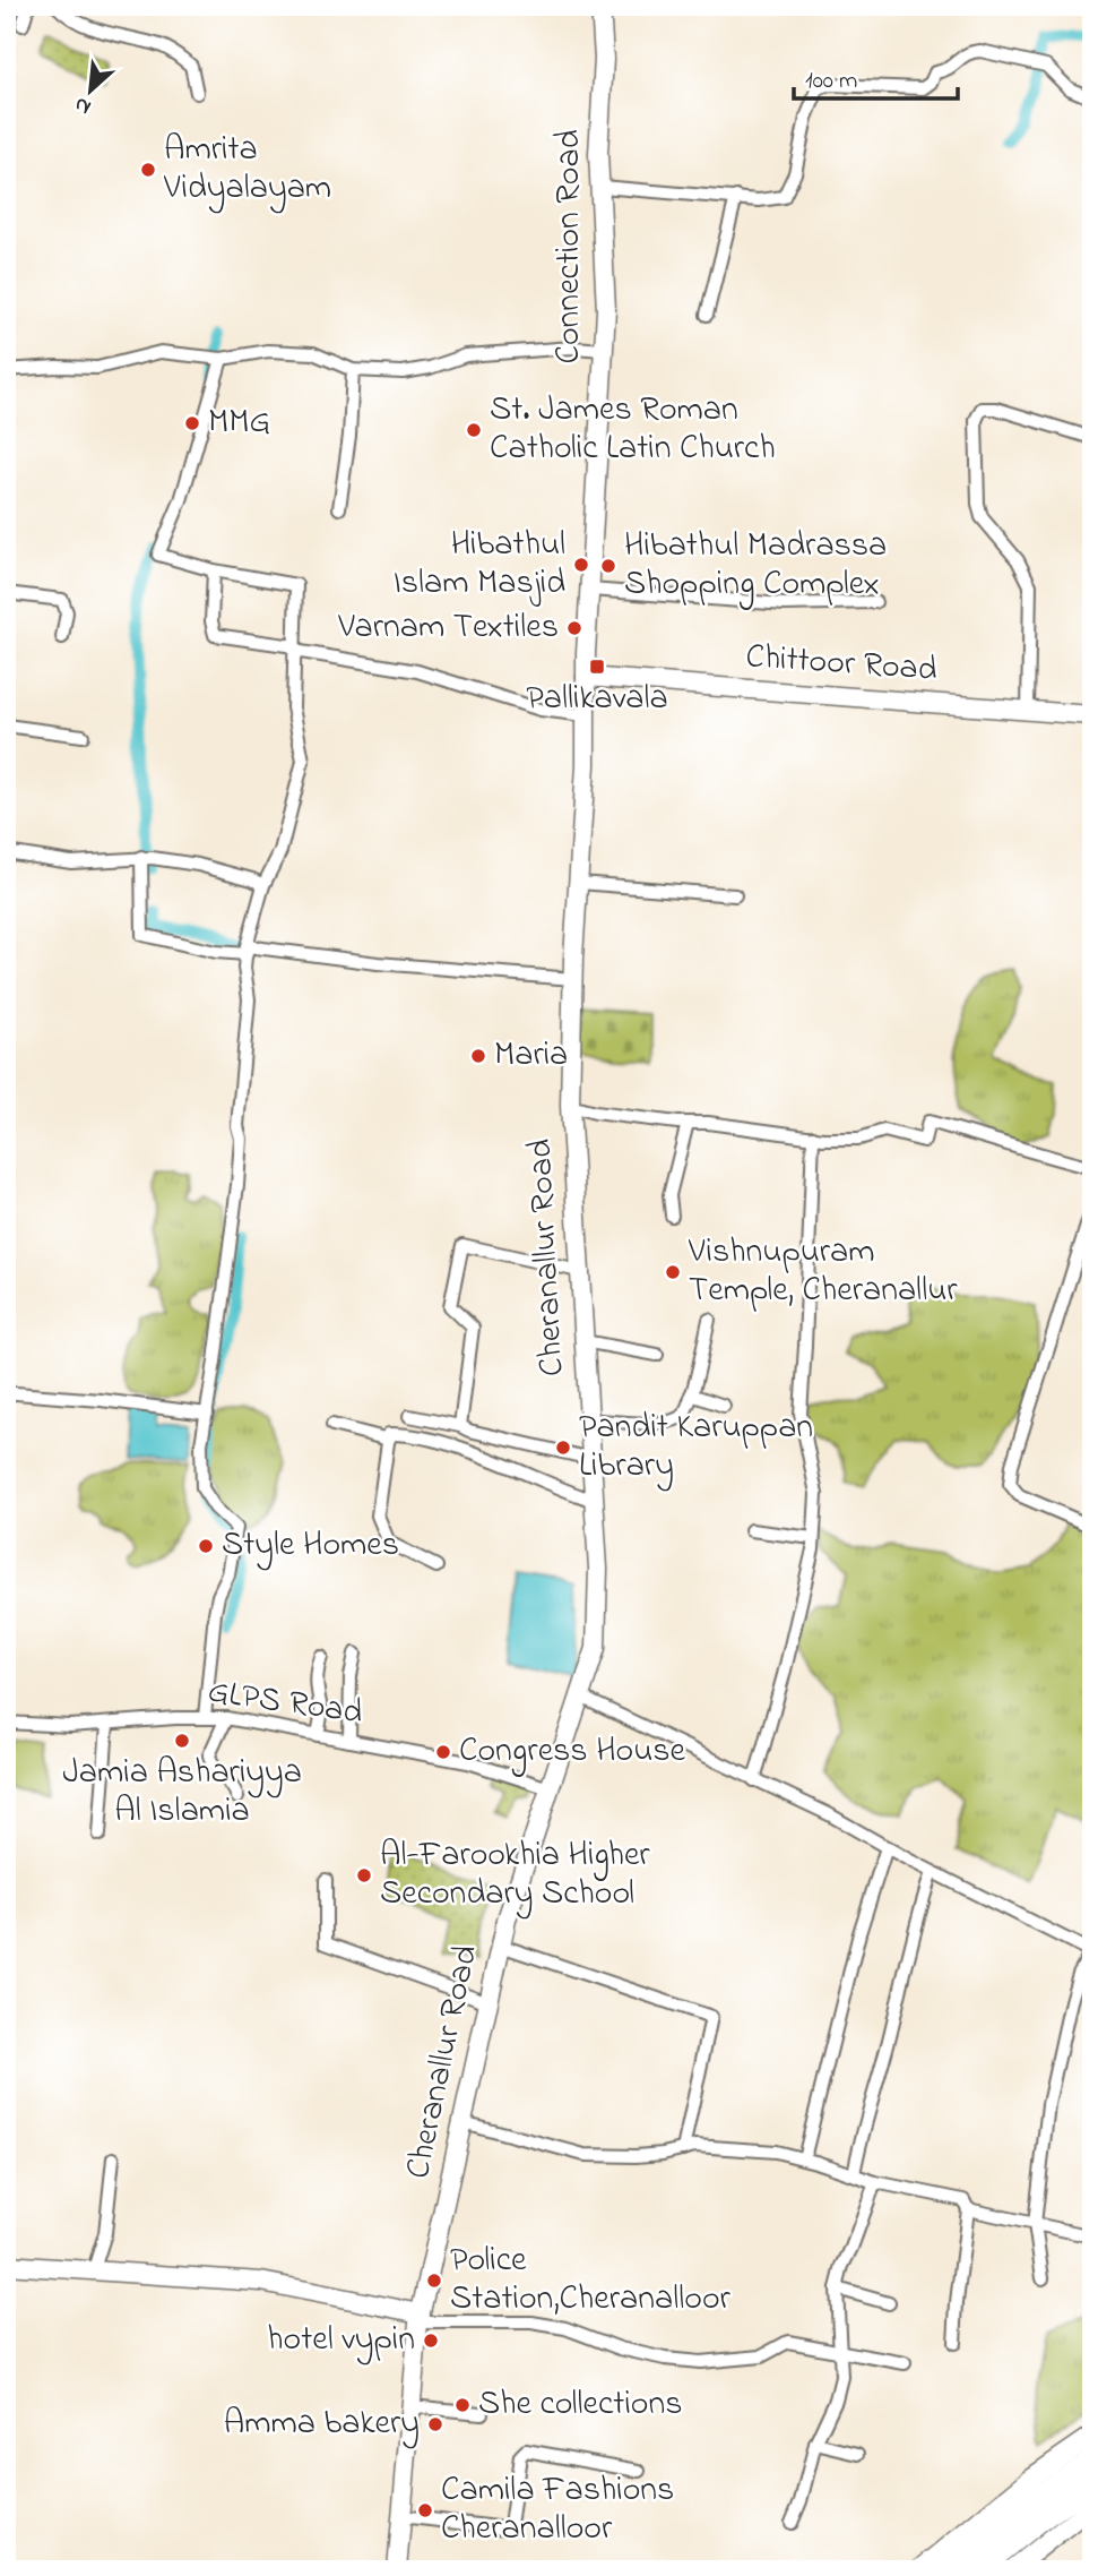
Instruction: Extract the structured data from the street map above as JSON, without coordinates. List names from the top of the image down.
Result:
{
  "streets": {
    "main road": ["Connection Road", "Chittoor Road", "Cheranallur Road"],
    "street": ["GLPS Road"]
  },
  "crossings": [
    ["Connection Road", "Chittoor Road"],
    ["Connection Road", "Cheranallur Road"],
    ["Chittoor Road", "Cheranallur Road"],
    ["Cheranallur Road", "GLPS Road"]
  ],
  "places": {
    "other": [
      "Amrita Vidyalayam",
      "MMG",
      "St. James Roman Catholic Latin Church",
      "Hibathul Islam Masjid",
      "Hibathul Madrassa Shopping Complex",
      "Varnam Textiles",
      "Maria",
      "Vishnupuram Temple, Cheranallur",
      "Pandit Karuppan Library",
      "Style Homes",
      "Jamia Ashariyya Al Islamia",
      "Congress House",
      "Al-Farookhia Higher Secondary School",
      "Police Station,Cheranalloor",
      "hotel vypin",
      "She collections",
      "Amma bakery",
      "Camila Fashions Cheranalloor"
    ],
    "transit": ["Pallikavala"]
  },
  "scale_bar": "100 m",
  "north": "bottom left"
}
